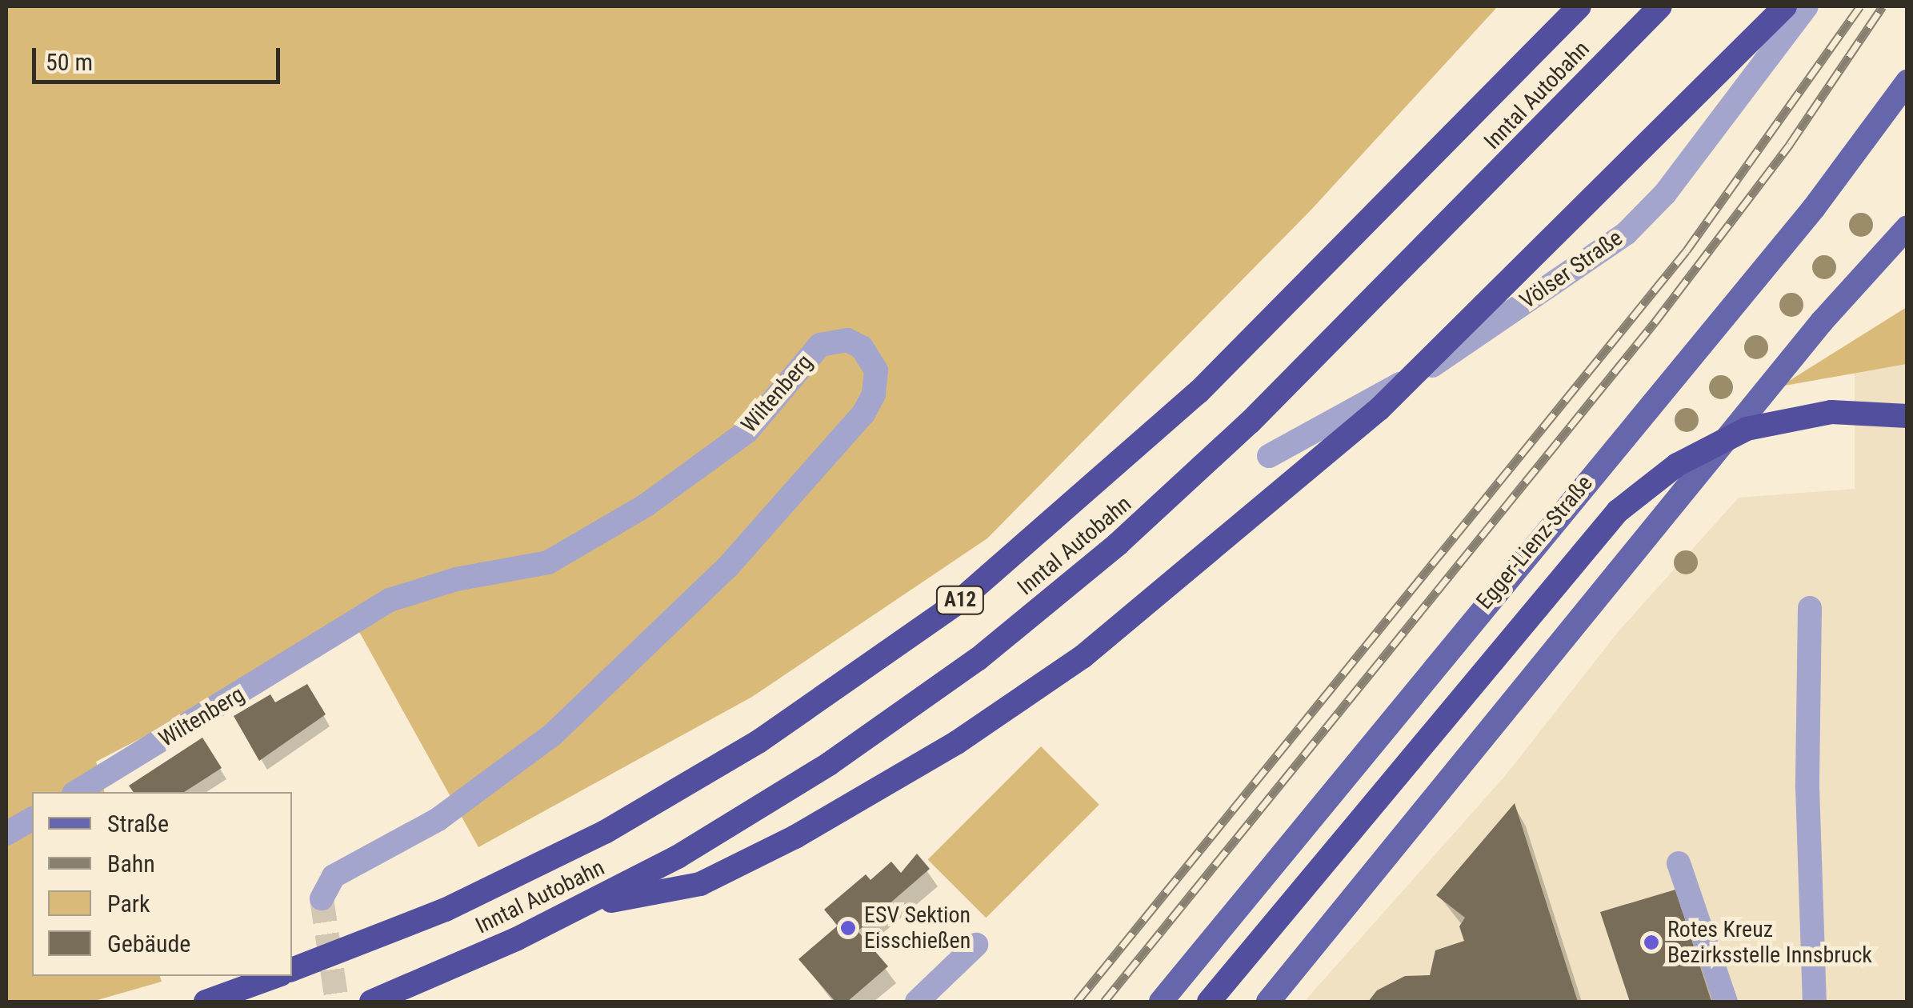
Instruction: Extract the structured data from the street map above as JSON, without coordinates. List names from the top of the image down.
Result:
{
  "streets": {
    "highway": ["Inntal Autobahn", "A12"],
    "main road": ["Egger-Lienz-Straße"],
    "street": ["Völser Straße", "Wiltenberg"]
  },
  "places": ["ESV Sektion Eisschießen", "Rotes Kreuz Bezirksstelle Innsbruck"],
  "legend": [
    "Straße",
    "Bahn",
    "Park",
    "Gebäude"
  ],
  "scale_bar": "50 m"
}
